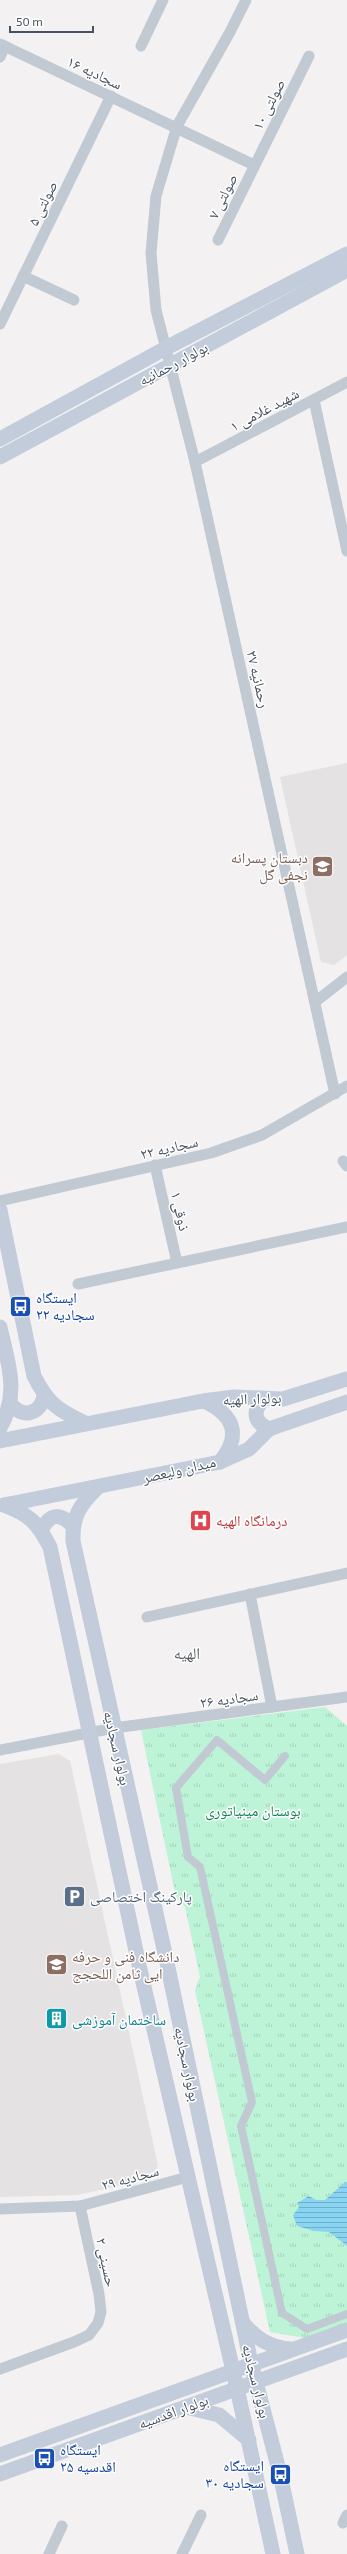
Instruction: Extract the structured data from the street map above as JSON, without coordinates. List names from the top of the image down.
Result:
{
  "streets": {
    "main road": [
      "بولوار رحمانیه",
      "بولوار الهیه",
      "میدان ولیعصر",
      "بولوار سجادیه",
      "بولوار اقدسیه"
    ],
    "street": [
      "سجادیه ۱۶",
      "صولتی ۱۰",
      "صولتی ۷",
      "صولتی ۵",
      "شهید غلامی ۱",
      "رحمانیه ۲۷",
      "سجادیه ۲۲",
      "ذوقی ۱",
      "سجادیه ۲۶",
      "سجادیه ۲۹",
      "حسینی ۲"
    ]
  },
  "crossings": [
    ["سجادیه ۱۶", "صولتی ۱۰"],
    ["سجادیه ۱۶", "صولتی ۷"],
    ["سجادیه ۱۶", "صولتی ۵"],
    ["سجادیه ۱۶", "رحمانیه ۲۷"],
    ["صولتی ۱۰", "صولتی ۷"],
    ["بولوار رحمانیه", "رحمانیه ۲۷"],
    ["شهید غلامی ۱", "رحمانیه ۲۷"],
    ["رحمانیه ۲۷", "سجادیه ۲۲"],
    ["سجادیه ۲۲", "ذوقی ۱"],
    ["بولوار الهیه", "میدان ولیعصر"],
    ["میدان ولیعصر", "بولوار سجادیه"],
    ["سجادیه ۲۶", "بولوار سجادیه"],
    ["بولوار سجادیه", "سجادیه ۲۹"],
    ["بولوار سجادیه", "بولوار اقدسیه"],
    ["سجادیه ۲۹", "حسینی ۲"]
  ],
  "districts": ["الهیه"],
  "parks": ["بوستان مینیاتوری"],
  "places": {
    "school or university": ["دبستان پسرانه نجفی گل", "دانشگاه فنی و حرفه ایی ثامن اللحجج"],
    "bus stop": ["ایستگاه سجادیه ۲۲", "ایستگاه اقدسیه ۲۵", "ایستگاه سجادیه ۳۰"],
    "hospital": ["درمانگاه الهیه"],
    "parking": ["پارکینگ اختصاصی"],
    "building": ["ساختمان آموزشی"]
  },
  "scale_bar": "50 m"
}
